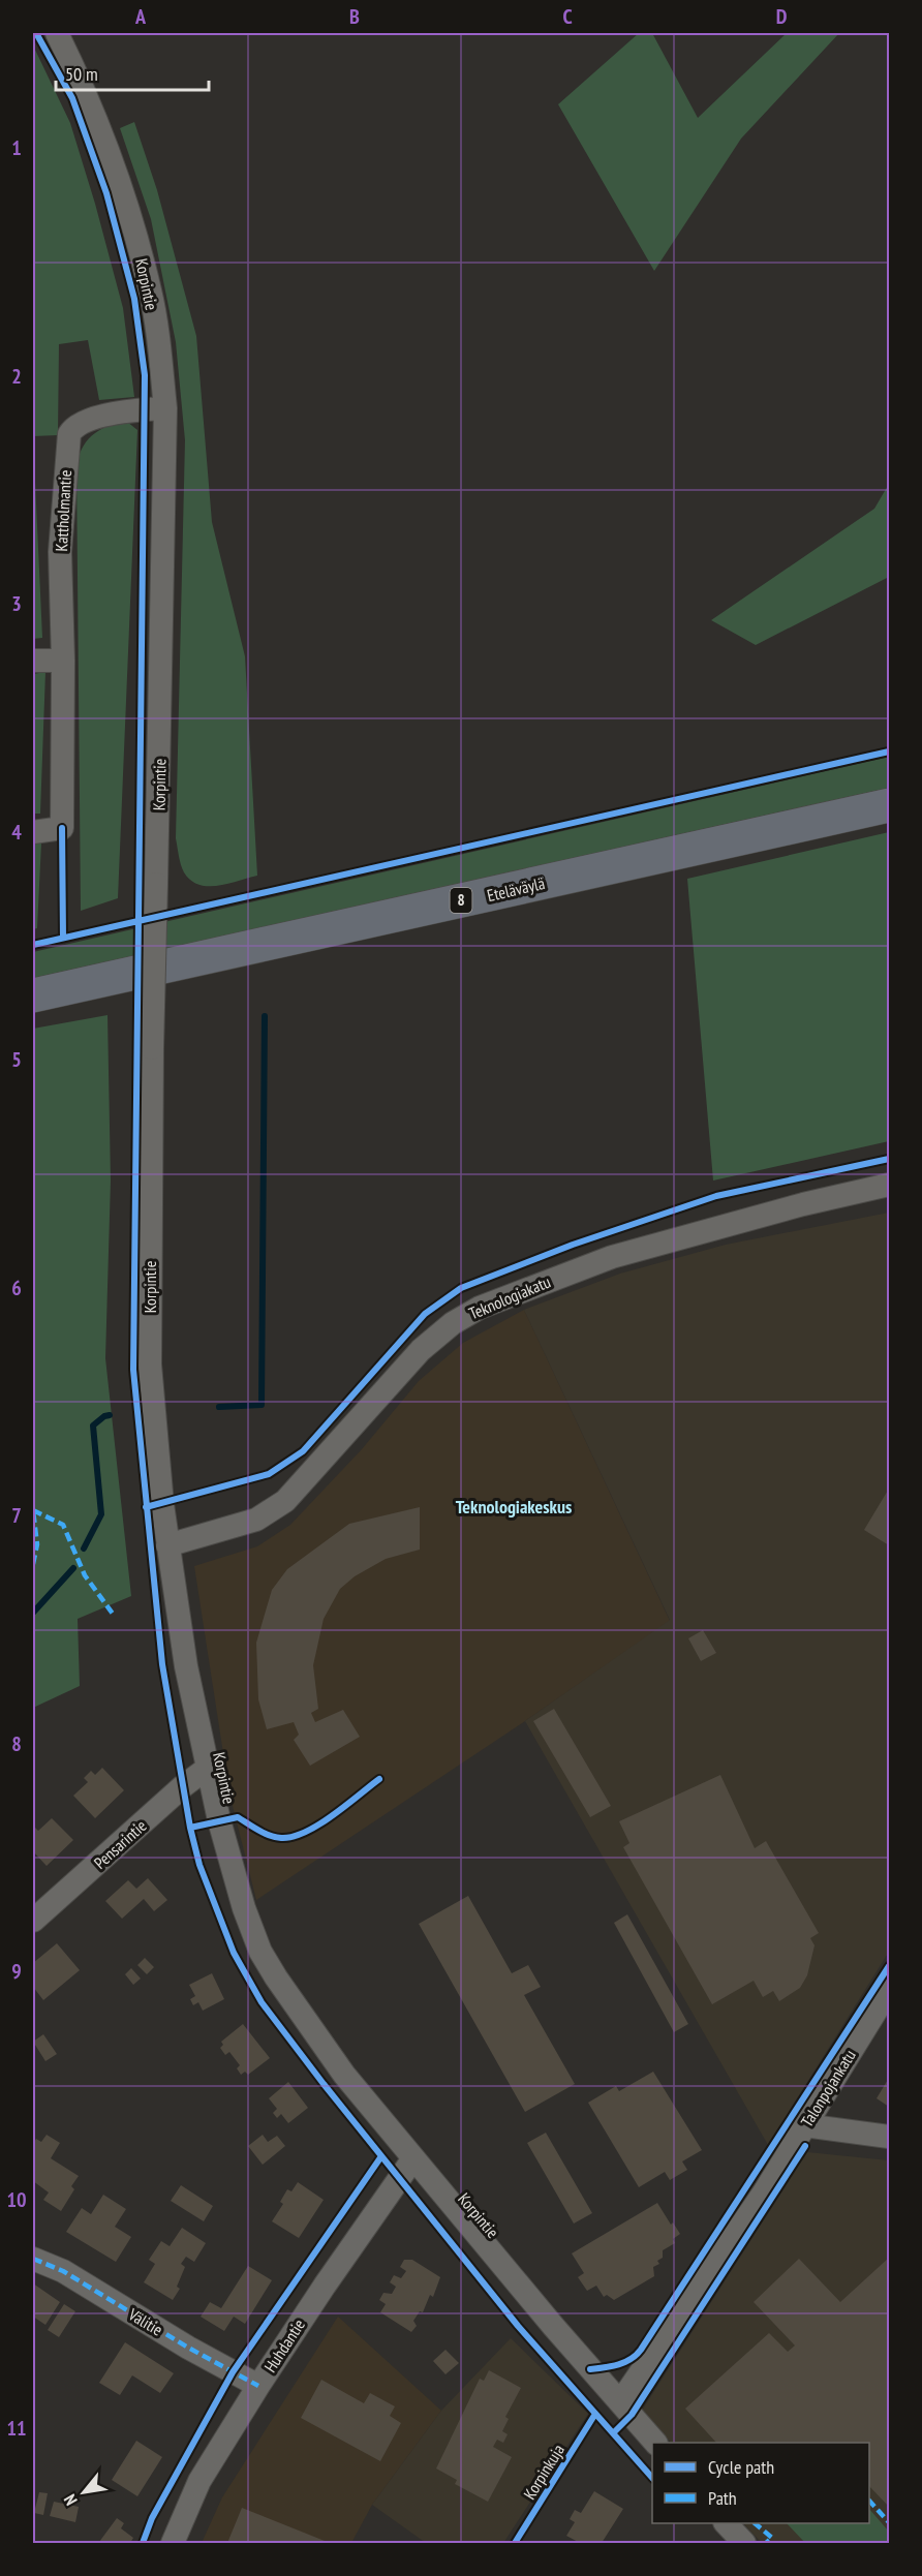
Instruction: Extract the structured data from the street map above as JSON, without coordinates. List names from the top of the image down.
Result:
{
  "streets": {
    "highway": ["Eteläväylä", "8"],
    "street": [
      "Korpintie",
      "Kattholmantie",
      "Teknologiakatu",
      "Pensarintie",
      "Talonpojankatu",
      "Välitie",
      "Huhdantie"
    ],
    "cycle path": ["Korpinkuja"]
  },
  "crossings": [
    ["Korpintie", "Kattholmantie"],
    ["Korpintie", "Teknologiakatu"],
    ["Korpintie", "Pensarintie"],
    ["Korpintie", "Talonpojankatu"],
    ["Korpintie", "Huhdantie"],
    ["Välitie", "Huhdantie"]
  ],
  "districts": ["Teknologiakeskus"],
  "legend": ["Cycle path", "Path"],
  "scale_bar": "50 m",
  "north": "bottom left",
  "grid": {
    "columns": [
      "A",
      "B",
      "C",
      "D"
    ],
    "rows": [
      "1",
      "2",
      "3",
      "4",
      "5",
      "6",
      "7",
      "8",
      "9",
      "10",
      "11"
    ]
  }
}
